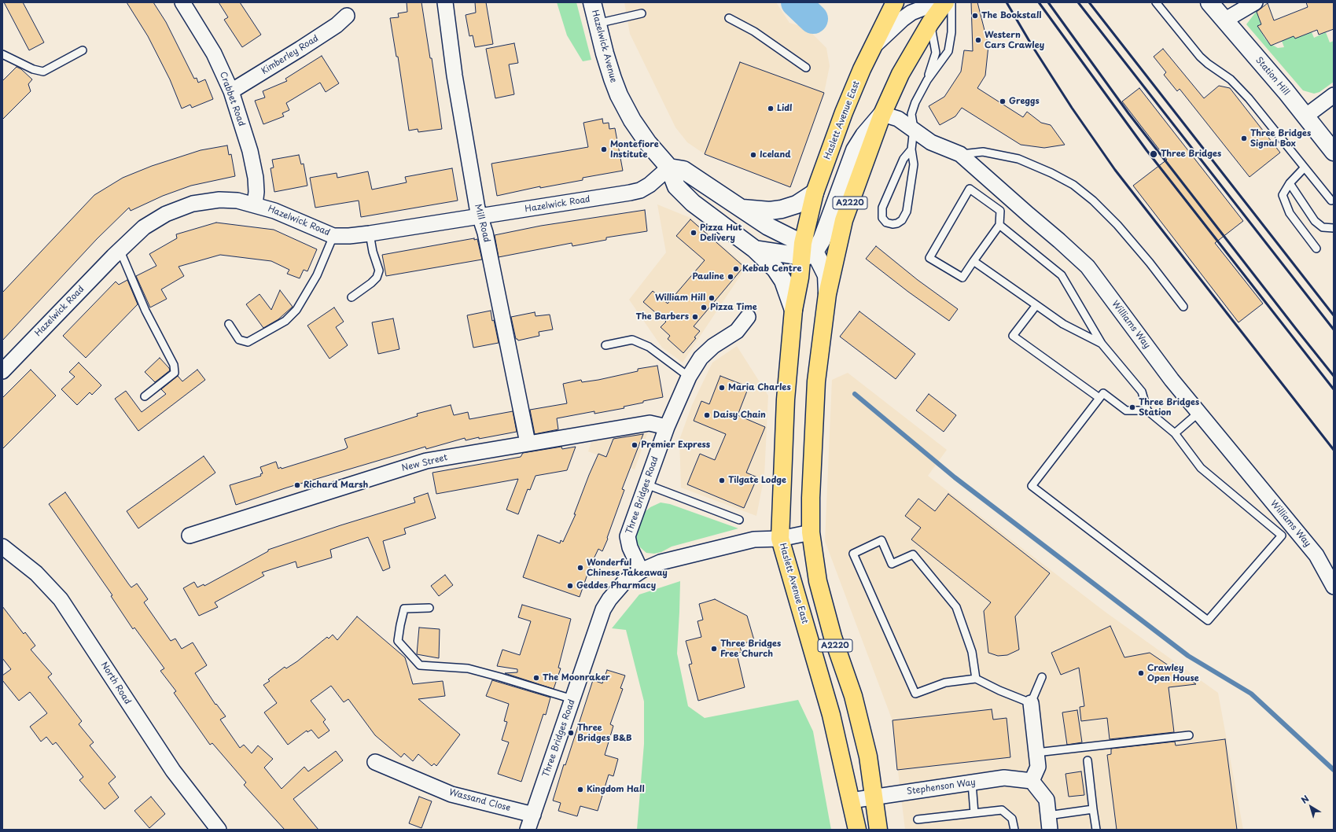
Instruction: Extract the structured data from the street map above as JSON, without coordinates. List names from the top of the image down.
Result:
{
  "streets": {
    "main road": ["Haslett Avenue East", "A2220"],
    "street": [
      "Hazelwick Avenue",
      "Kimberley Road",
      "Station Hill",
      "Crabbet Road",
      "Hazelwick Road",
      "Mill Road",
      "Williams Way",
      "New Street",
      "Three Bridges Road",
      "North Road",
      "Stephenson Way",
      "Wassand Close"
    ]
  },
  "crossings": [
    ["Hazelwick Avenue", "Haslett Avenue East"],
    ["Hazelwick Avenue", "Hazelwick Road"],
    ["Kimberley Road", "Crabbet Road"],
    ["Crabbet Road", "Hazelwick Road"],
    ["Haslett Avenue East", "Williams Way"],
    ["Haslett Avenue East", "Three Bridges Road"],
    ["Haslett Avenue East", "Stephenson Way"],
    ["Hazelwick Road", "Mill Road"],
    ["Mill Road", "New Street"],
    ["New Street", "Three Bridges Road"],
    ["Three Bridges Road", "Wassand Close"]
  ],
  "places": [
    "The Bookstall",
    "Western Cars Crawley",
    "Greggs",
    "Lidl",
    "Three Bridges Signal Box",
    "Montefiore Institute",
    "Three Bridges",
    "Iceland",
    "Pizza Hut Delivery",
    "Kebab Centre",
    "Pauline",
    "William Hill",
    "Pizza Time",
    "The Barbers",
    "Maria Charles",
    "Three Bridges Station",
    "Daisy Chain",
    "Premier Express",
    "Tilgate Lodge",
    "Richard Marsh",
    "Wonderful Chinese Takeaway",
    "Geddes Pharmacy",
    "Three Bridges Free Church",
    "Crawley Open House",
    "The Moonraker",
    "Three Bridges B&B",
    "Kingdom Hall"
  ],
  "north": "top left"
}
